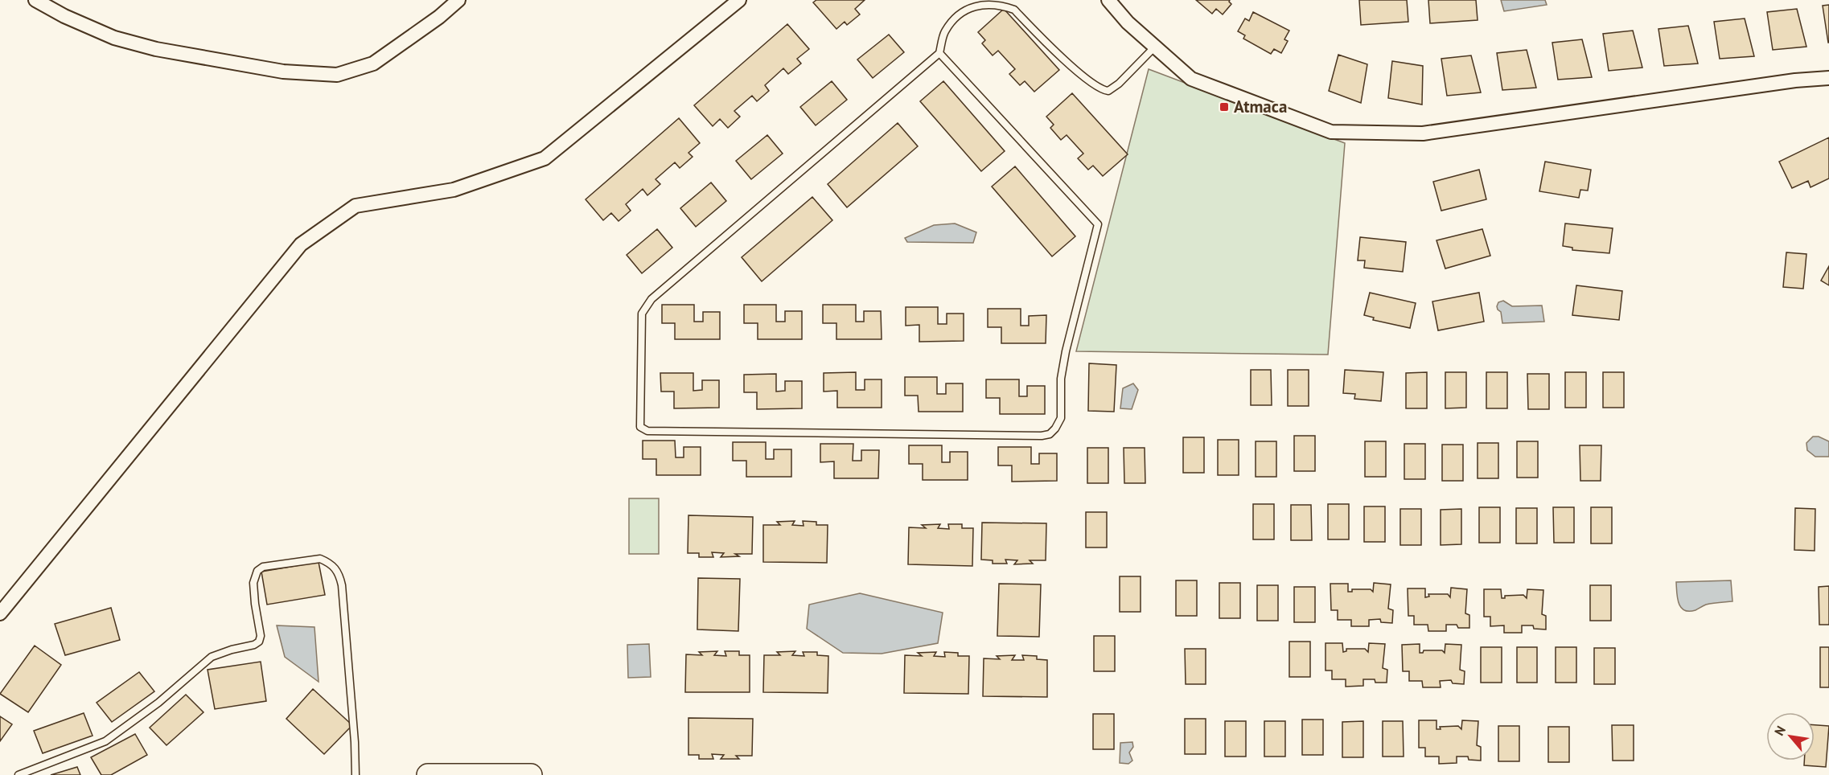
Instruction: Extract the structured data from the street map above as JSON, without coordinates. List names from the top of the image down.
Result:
{
  "places": {
    "transit": ["Atmaca"]
  },
  "north": "top left"
}
